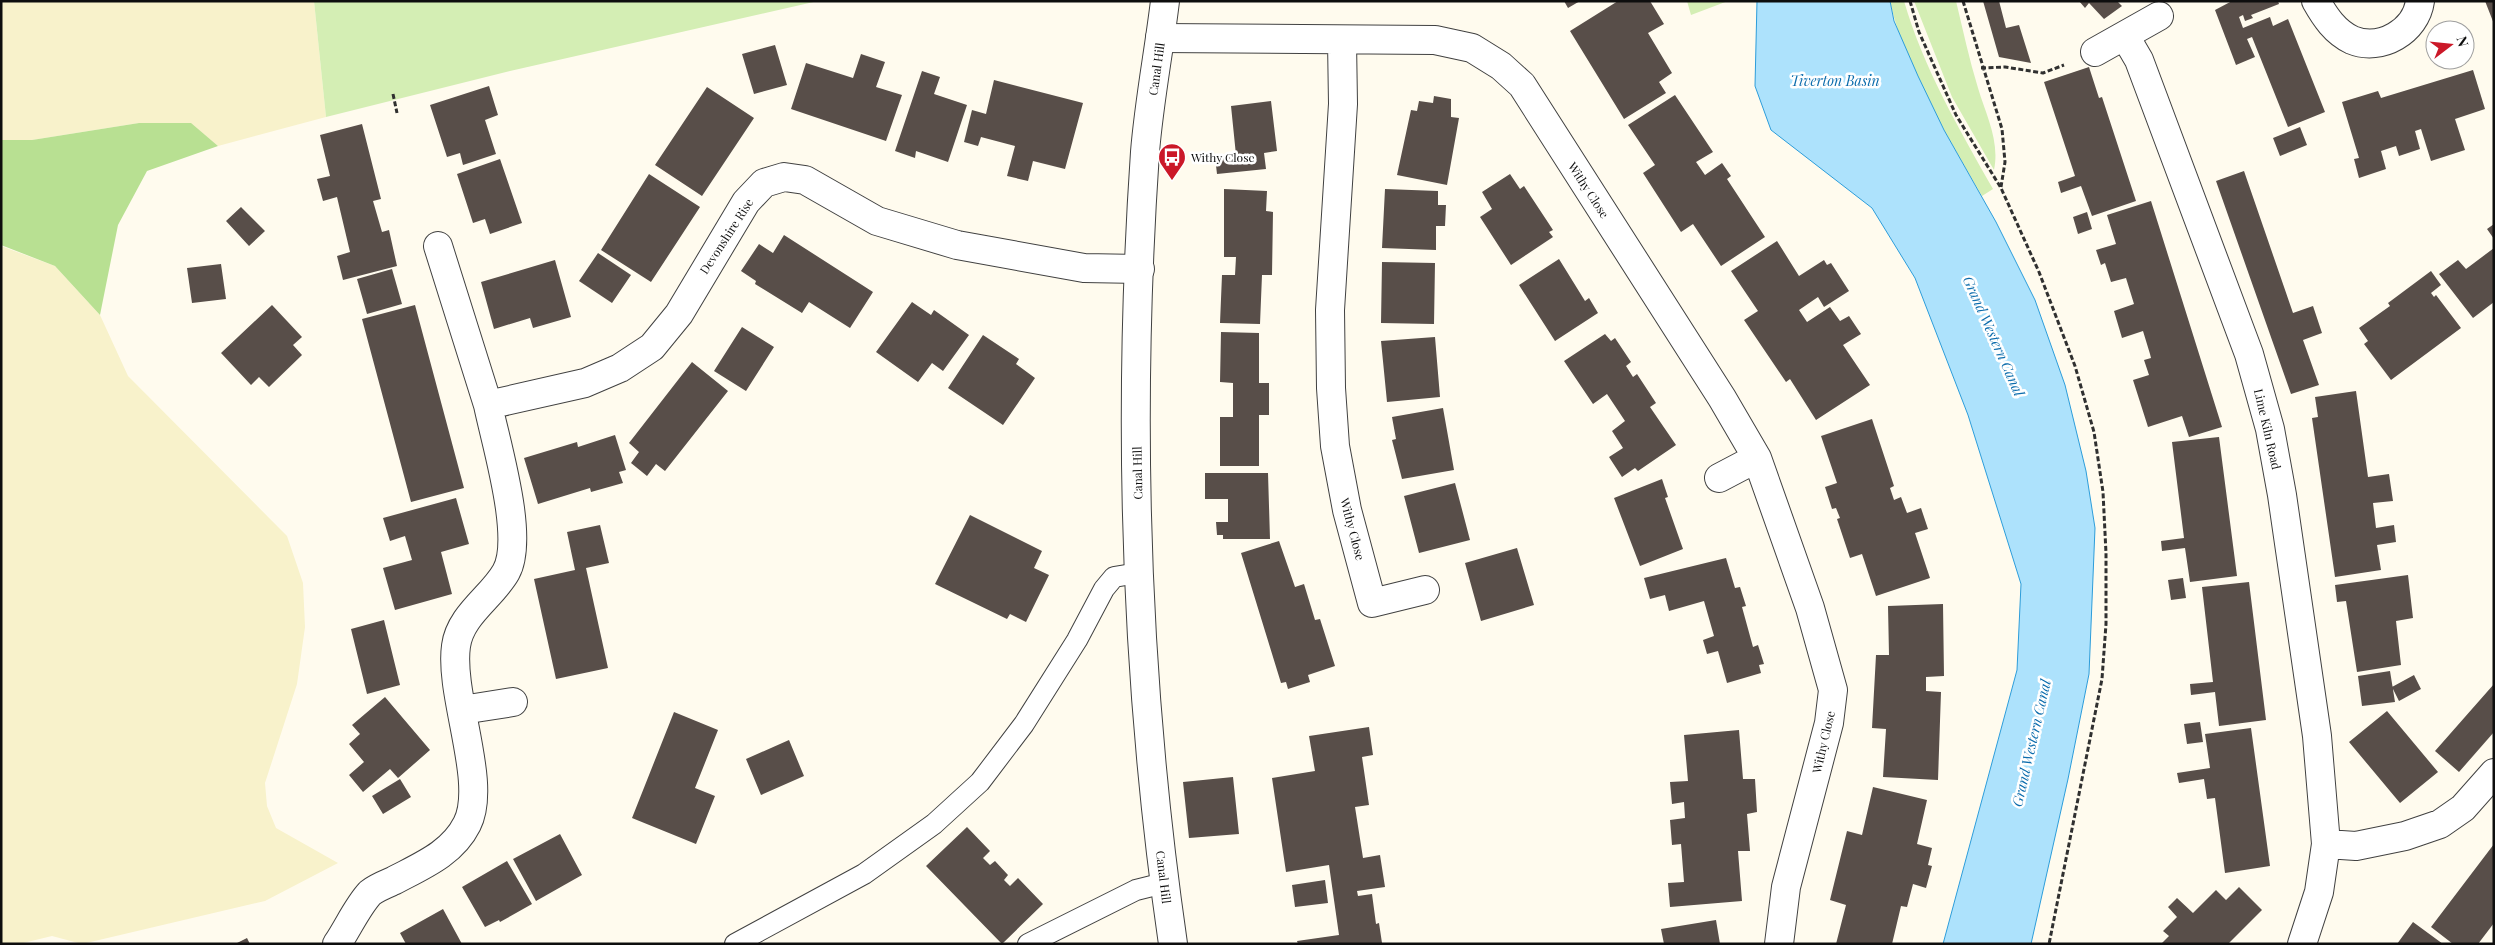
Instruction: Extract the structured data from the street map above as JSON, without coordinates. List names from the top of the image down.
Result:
{
  "streets": {
    "street": [
      "Canal Hill",
      "Withy Close",
      "Devonshire Rise",
      "Lime Kiln Road"
    ]
  },
  "crossings": [
    ["Canal Hill", "Withy Close"],
    ["Canal Hill", "Devonshire Rise"]
  ],
  "water": ["Tiverton Basin", "Grand Western Canal"],
  "places": {
    "bus stop": ["Withy Close"]
  },
  "north": "right"
}
